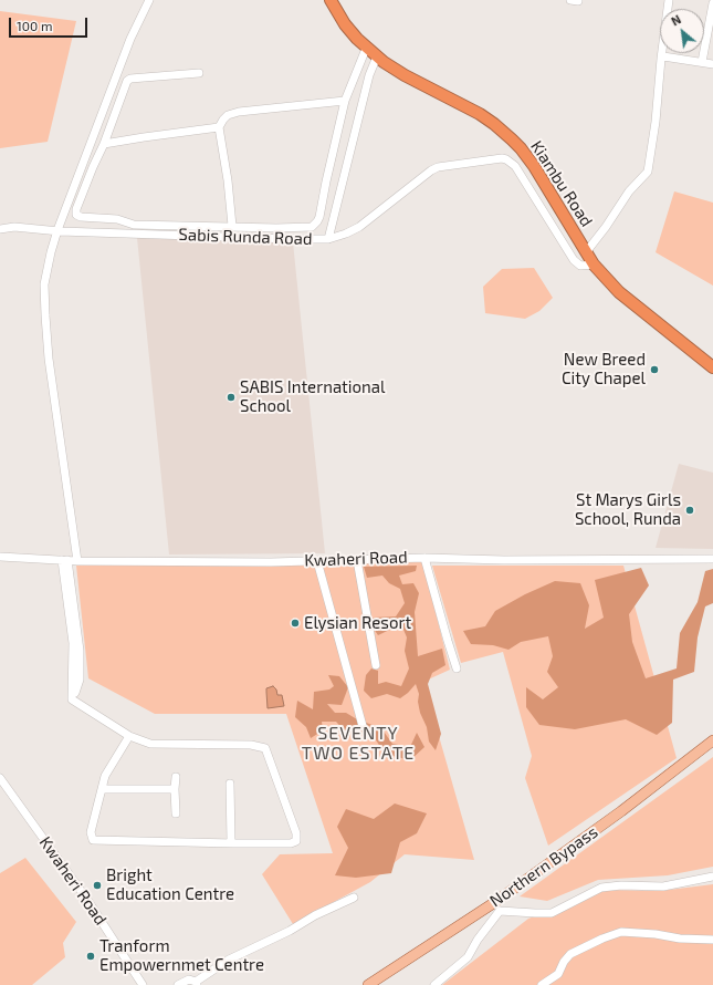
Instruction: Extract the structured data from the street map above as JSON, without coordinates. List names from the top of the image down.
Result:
{
  "streets": {
    "highway": ["Kiambu Road"],
    "main road": ["Northern Bypass"],
    "street": ["Sabis Runda Road", "Kwaheri Road"]
  },
  "crossings": [
    ["Kiambu Road", "Sabis Runda Road"]
  ],
  "districts": ["SEVENTY TWO ESTATE"],
  "places": [
    "New Breed City Chapel",
    "SABIS International School",
    "St Marys Girls School, Runda",
    "Elysian Resort",
    "Bright Education Centre",
    "Tranform Empowernmet Centre"
  ],
  "scale_bar": "100 m",
  "north": "top left"
}
